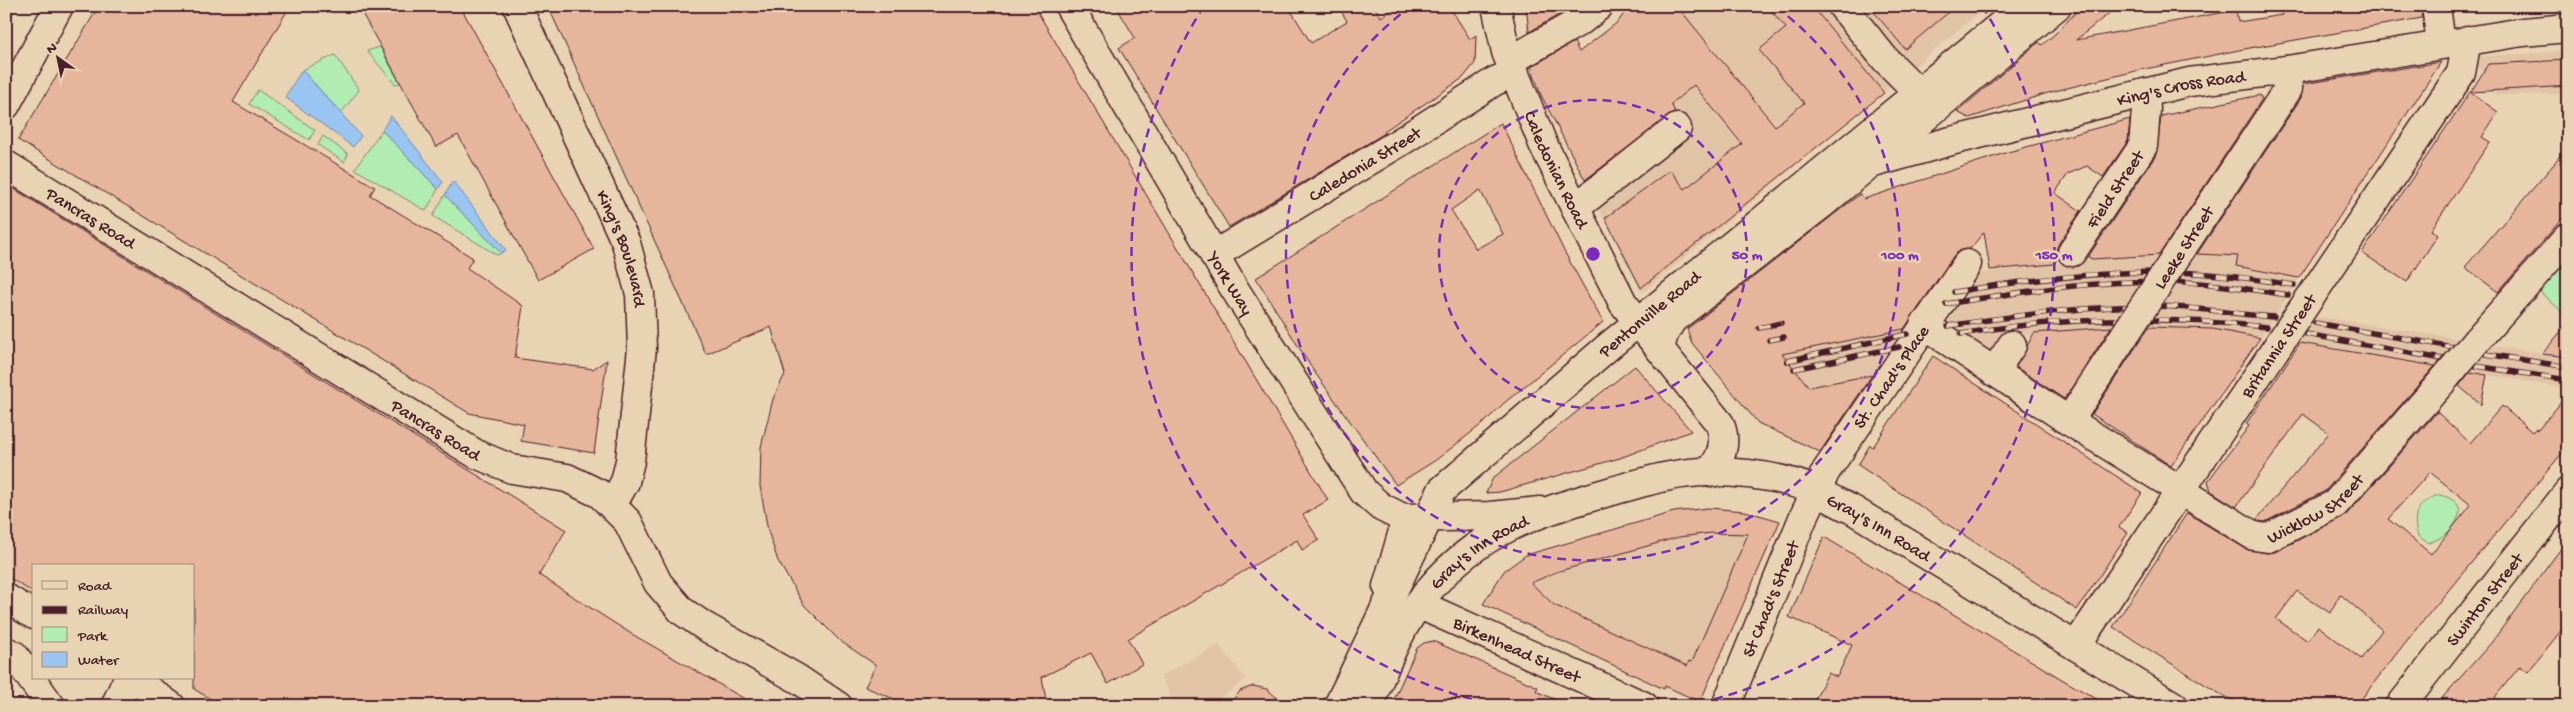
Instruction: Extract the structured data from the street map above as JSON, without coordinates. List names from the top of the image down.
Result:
{
  "streets": {
    "main road": [
      "King's Cross Road",
      "Caledonia Street",
      "Caledonian Road",
      "Field Street",
      "Pancras Road",
      "Leeke Street",
      "King's Boulevard",
      "York Way",
      "Pentonville Road",
      "Britannia Street",
      "St. Chad's Place",
      "Wicklow Street",
      "Gray's Inn Road",
      "St Chad's Street",
      "Swinton Street",
      "Birkenhead Street"
    ]
  },
  "crossings": [
    ["King's Cross Road", "Field Street"],
    ["King's Cross Road", "Leeke Street"],
    ["King's Cross Road", "Pentonville Road"],
    ["King's Cross Road", "Britannia Street"],
    ["Caledonia Street", "Caledonian Road"],
    ["Caledonia Street", "York Way"],
    ["Caledonian Road", "Pentonville Road"],
    ["Caledonian Road", "Gray's Inn Road"],
    ["Pancras Road", "King's Boulevard"],
    ["Leeke Street", "Wicklow Street"],
    ["York Way", "Pentonville Road"],
    ["York Way", "Gray's Inn Road"],
    ["Pentonville Road", "Gray's Inn Road"],
    ["Britannia Street", "Wicklow Street"],
    ["Britannia Street", "Gray's Inn Road"],
    ["St. Chad's Place", "Wicklow Street"],
    ["St. Chad's Place", "Gray's Inn Road"],
    ["St. Chad's Place", "St Chad's Street"],
    ["Gray's Inn Road", "St Chad's Street"],
    ["Gray's Inn Road", "Birkenhead Street"]
  ],
  "legend": [
    "Road",
    "Railway",
    "Park",
    "Water"
  ],
  "north": "top left",
  "rings": ["50 m", "100 m", "150 m"]
}
